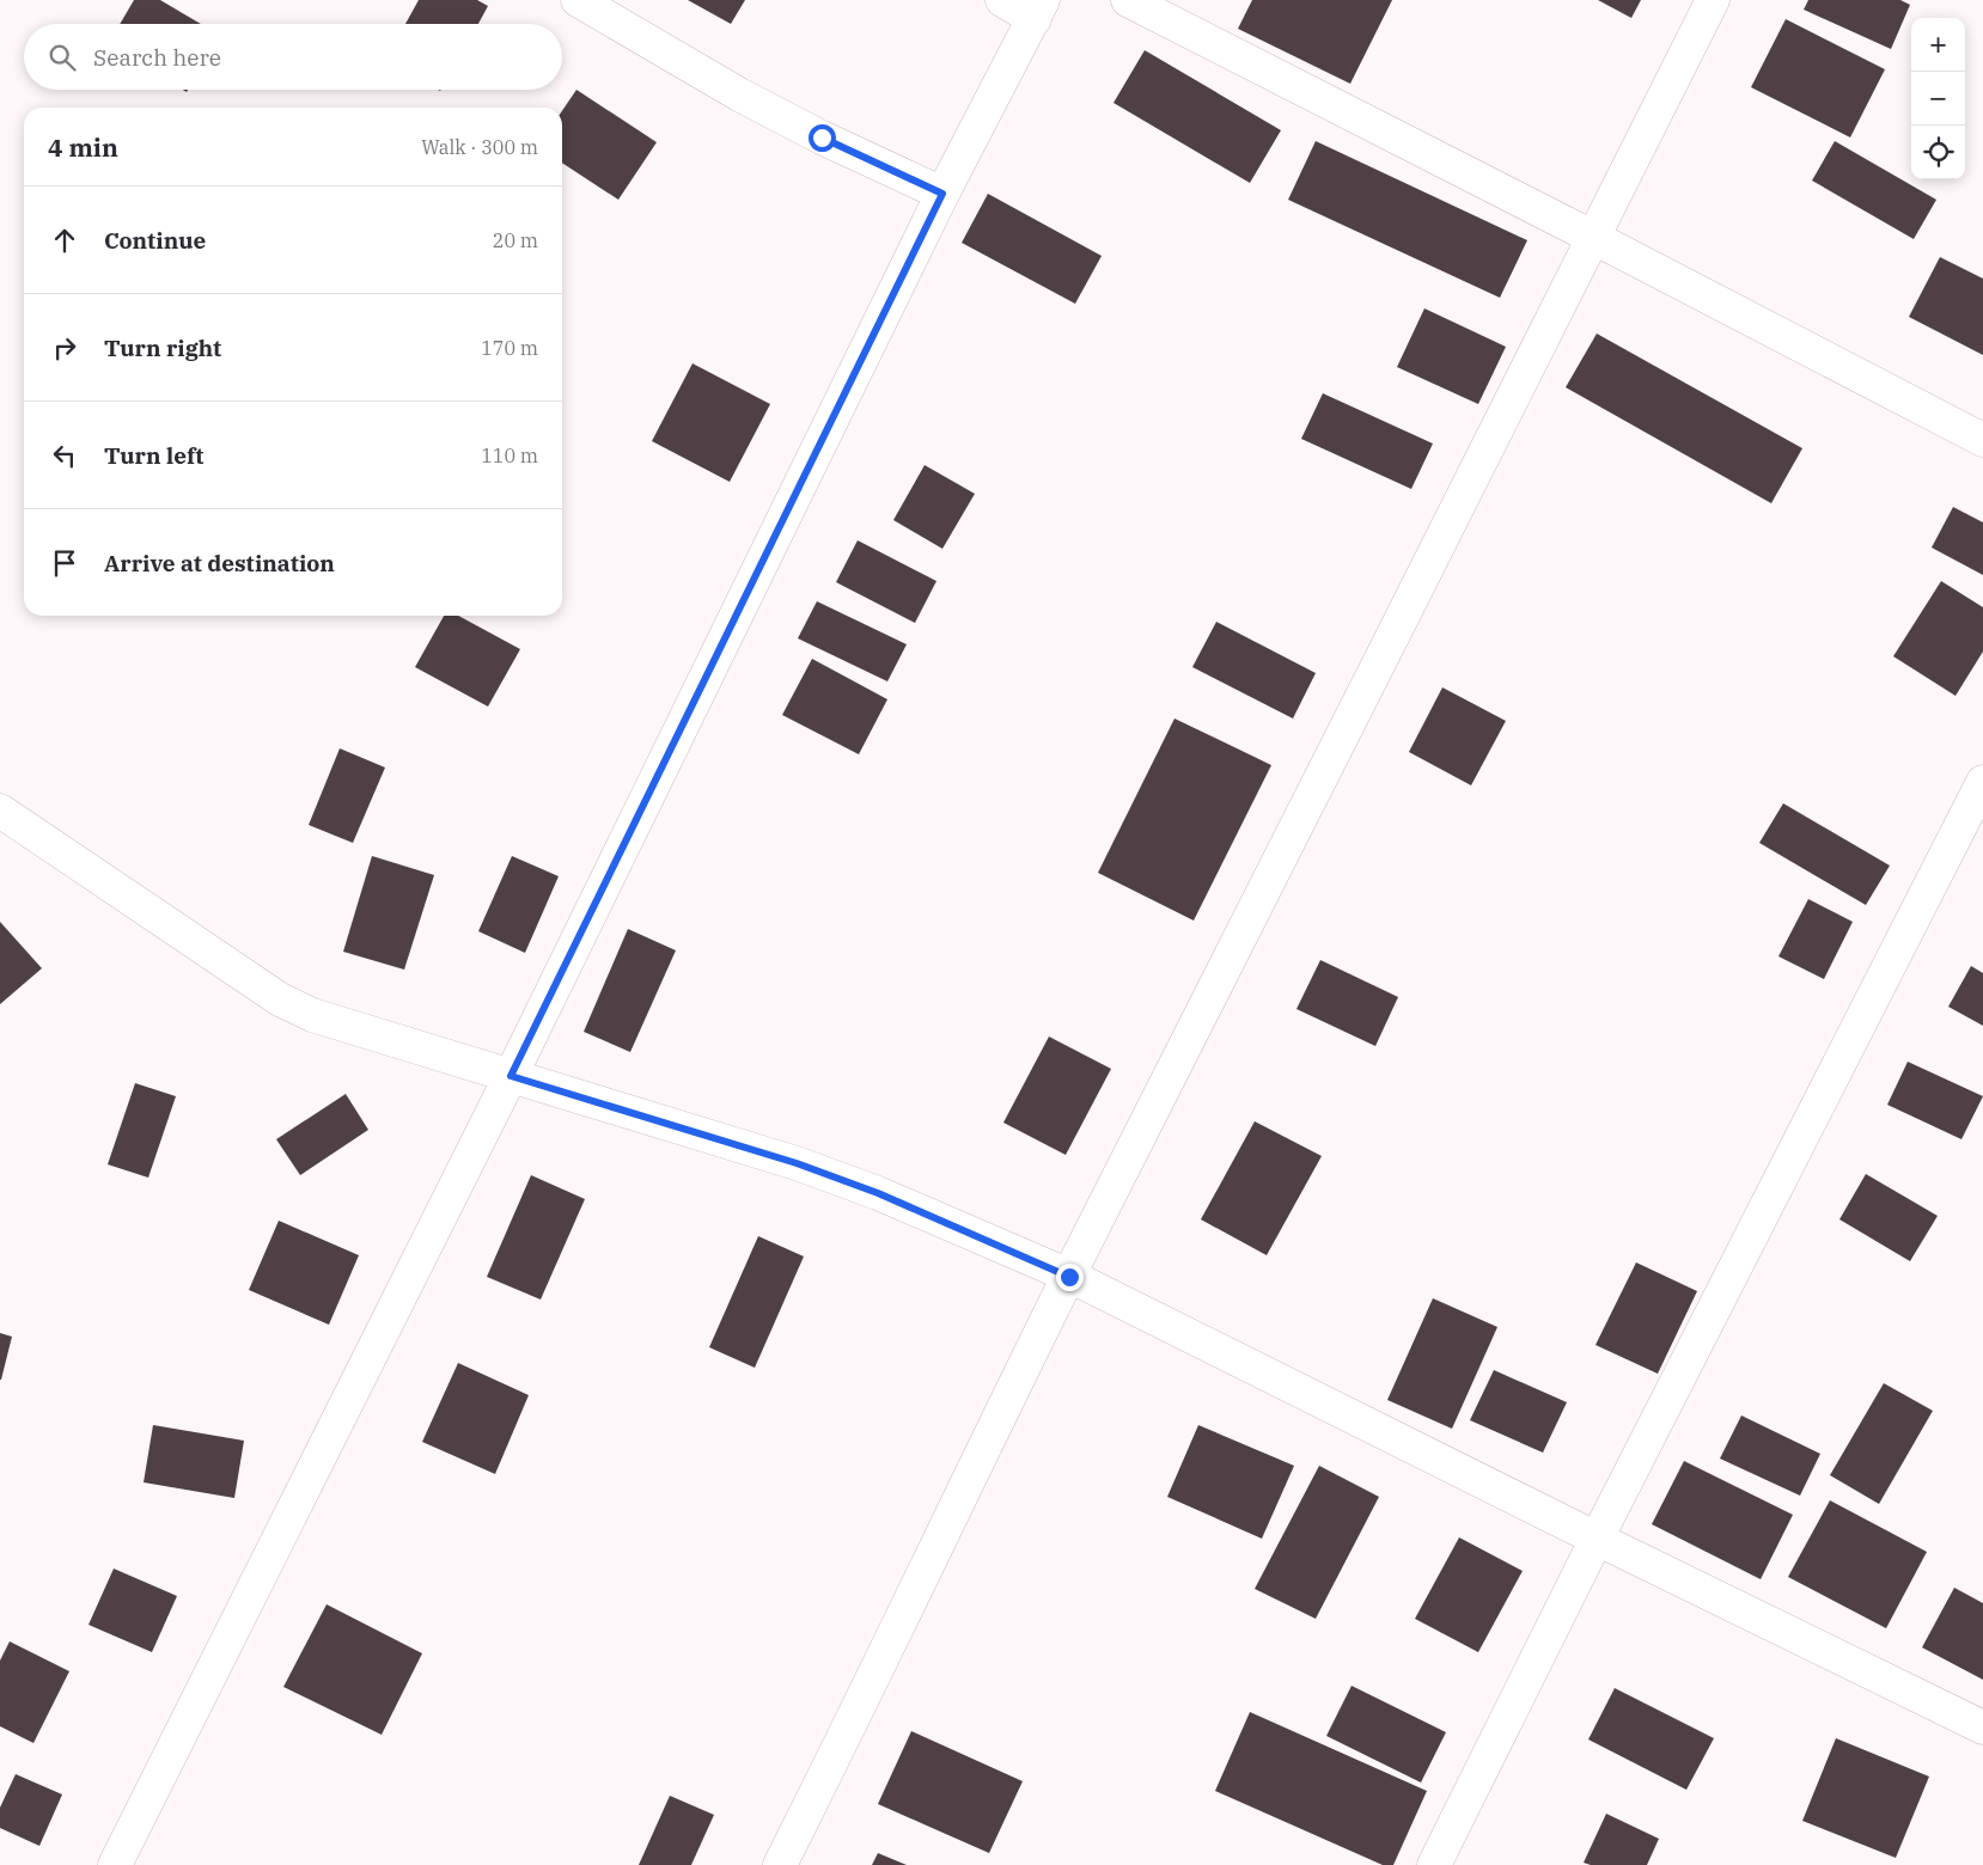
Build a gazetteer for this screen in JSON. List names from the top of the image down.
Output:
{
  "page": {
    "map_buttons": ["+", "−"],
    "search": "Search here",
    "heading": ["4 min", "Walk · 300 m"],
    "list": [
      ["Continue", "20 m"],
      ["Turn right", "170 m"],
      ["Turn left", "110 m"],
      "Arrive at destination"
    ]
  }
}
